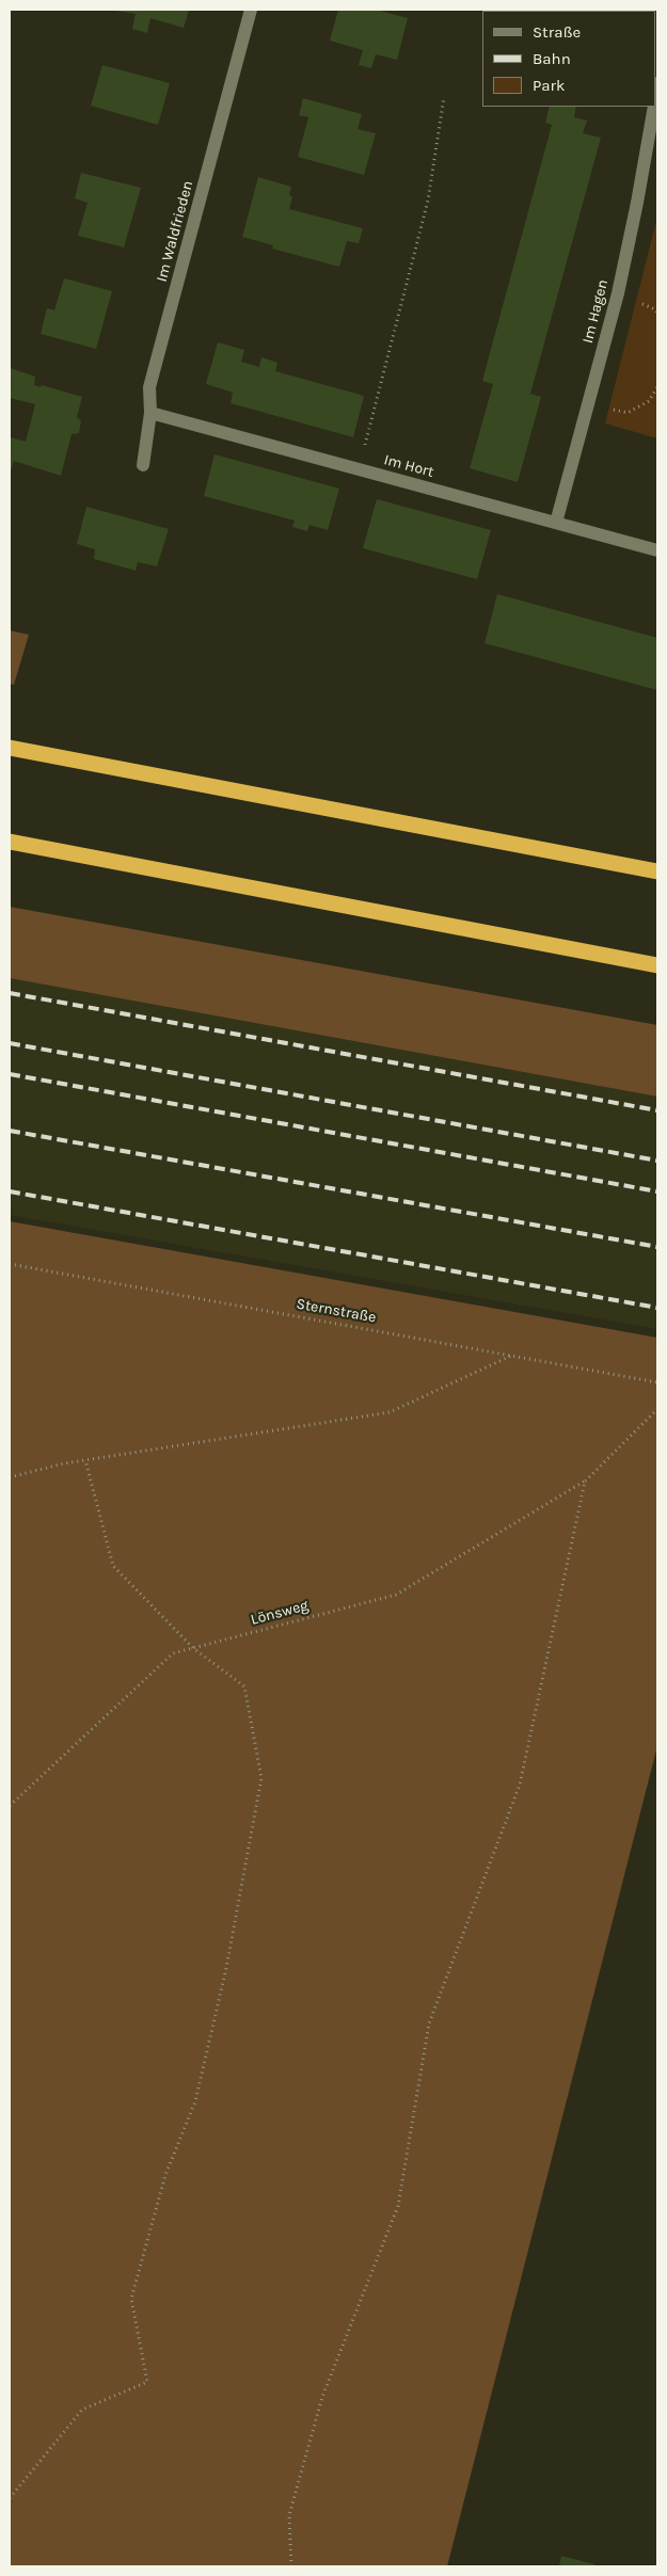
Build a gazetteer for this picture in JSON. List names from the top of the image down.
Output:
{
  "streets": {
    "street": ["Im Waldfrieden", "Im Hagen", "Im Hort"],
    "path": ["Sternstraße", "Lönsweg"]
  },
  "crossings": [
    ["Im Waldfrieden", "Im Hort"],
    ["Im Hagen", "Im Hort"]
  ],
  "legend": ["Straße", "Bahn", "Park"]
}
